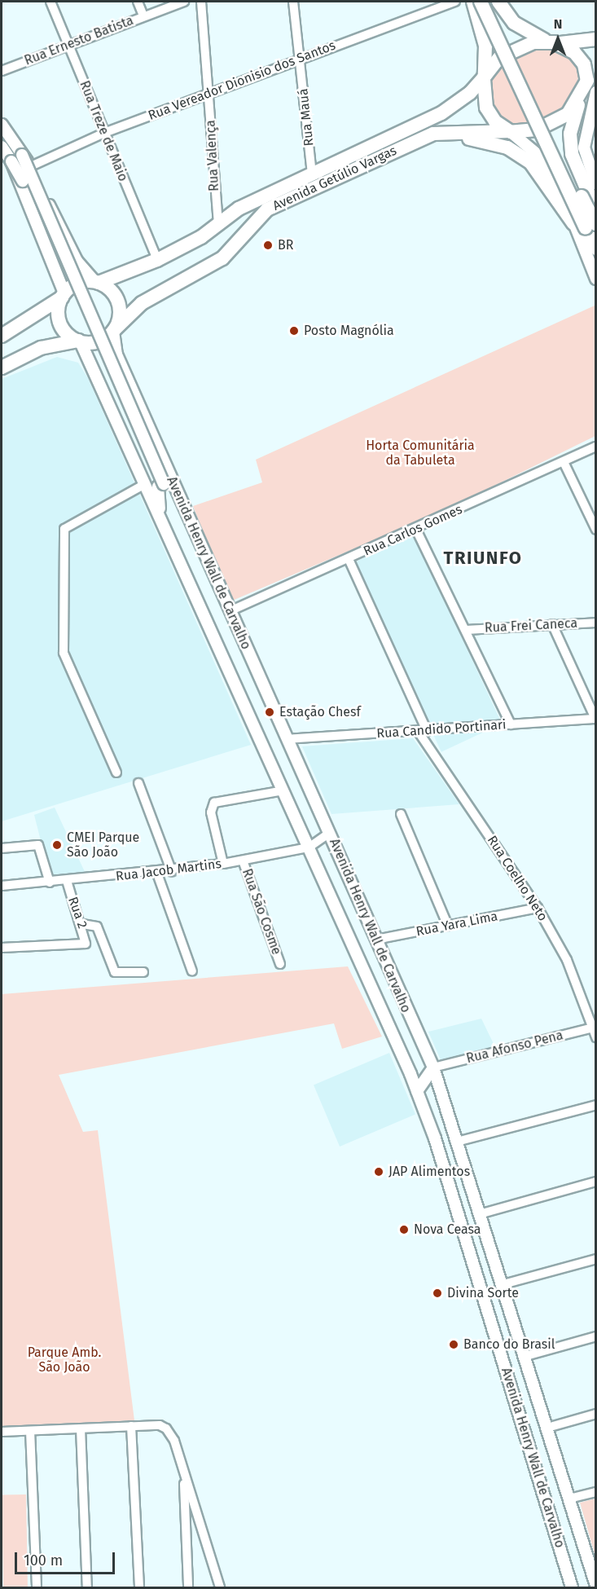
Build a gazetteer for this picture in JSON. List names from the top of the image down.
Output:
{
  "streets": {
    "highway": ["Avenida Getúlio Vargas", "Avenida Henry Wall de Carvalho"],
    "street": [
      "Rua Ernesto Batista",
      "Rua Vereador Dionisio dos Santos",
      "Rua Mauá",
      "Rua Treze de Maio",
      "Rua Valença",
      "Rua Carlos Gomes",
      "Rua Frei Caneca",
      "Rua Candido Portinari",
      "Rua Jacob Martins",
      "Rua Coelho Neto",
      "Rua São Cosme",
      "Rua 2",
      "Rua Yara Lima",
      "Rua Afonso Pena"
    ]
  },
  "crossings": [
    ["Rua Ernesto Batista", "Rua Treze de Maio"],
    ["Rua Vereador Dionisio dos Santos", "Rua Mauá"],
    ["Rua Vereador Dionisio dos Santos", "Rua Treze de Maio"],
    ["Rua Vereador Dionisio dos Santos", "Rua Valença"],
    ["Rua Mauá", "Avenida Getúlio Vargas"],
    ["Rua Treze de Maio", "Avenida Getúlio Vargas"],
    ["Rua Valença", "Avenida Getúlio Vargas"],
    ["Avenida Getúlio Vargas", "Avenida Henry Wall de Carvalho"],
    ["Rua Carlos Gomes", "Avenida Henry Wall de Carvalho"],
    ["Rua Carlos Gomes", "Rua Coelho Neto"],
    ["Avenida Henry Wall de Carvalho", "Rua Candido Portinari"],
    ["Avenida Henry Wall de Carvalho", "Rua Jacob Martins"],
    ["Avenida Henry Wall de Carvalho", "Rua Yara Lima"],
    ["Avenida Henry Wall de Carvalho", "Rua Afonso Pena"],
    ["Rua Candido Portinari", "Rua Coelho Neto"],
    ["Rua Jacob Martins", "Rua São Cosme"],
    ["Rua Jacob Martins", "Rua 2"],
    ["Rua Coelho Neto", "Rua Yara Lima"],
    ["Rua Coelho Neto", "Rua Afonso Pena"]
  ],
  "districts": ["TRIUNFO"],
  "parks": ["Horta Comunitária da Tabuleta", "Parque Amb. São João"],
  "places": [
    "BR",
    "Posto Magnólia",
    "Estação Chesf",
    "CMEI Parque São João",
    "JAP Alimentos",
    "Nova Ceasa",
    "Divina Sorte",
    "Banco do Brasil"
  ],
  "scale_bar": "100 m",
  "north": "top"
}
